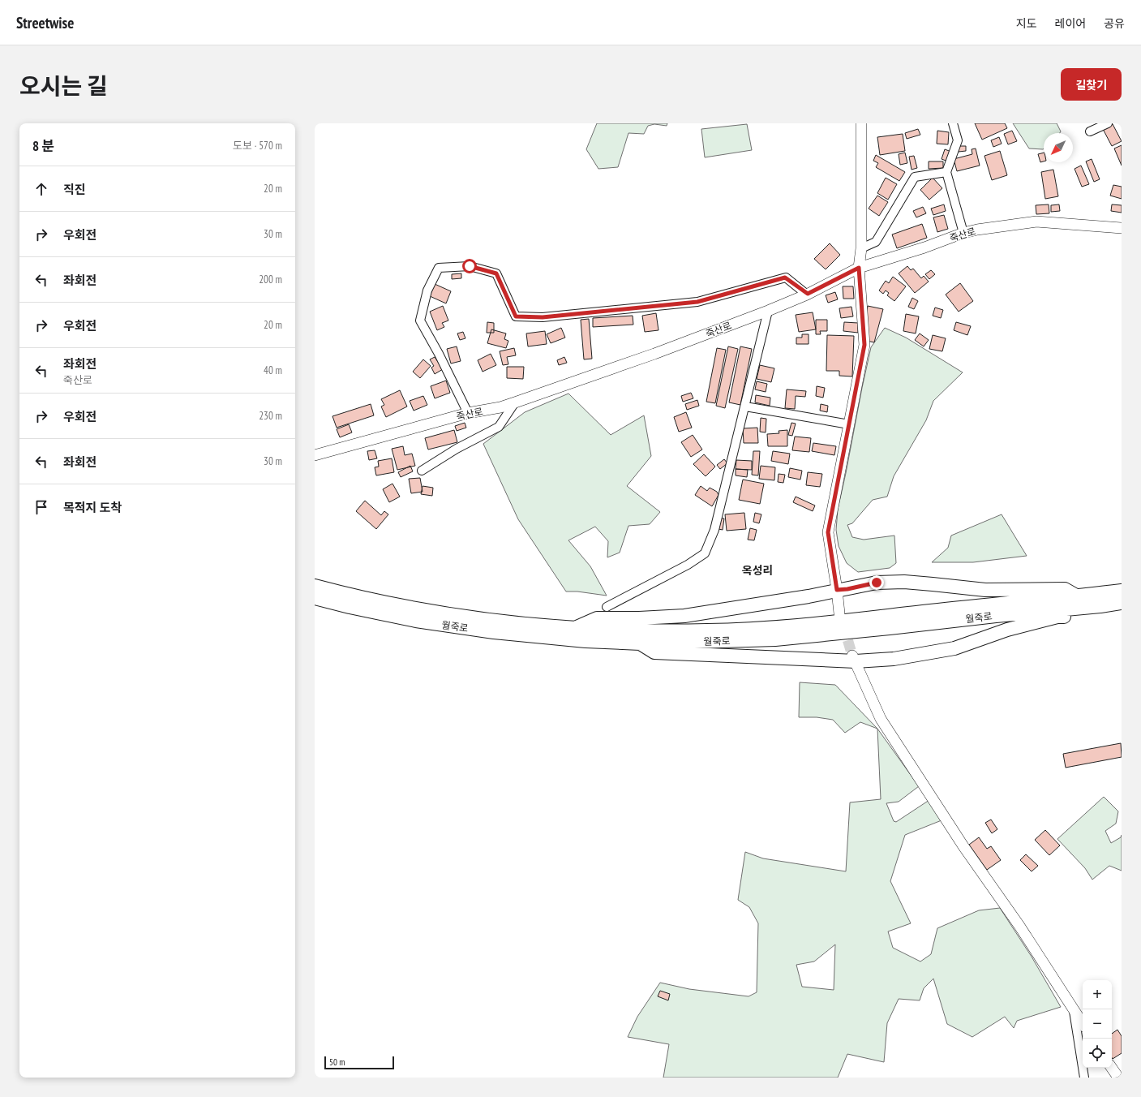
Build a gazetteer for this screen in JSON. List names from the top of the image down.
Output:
{
  "streets": {
    "main road": ["월죽로"],
    "street": ["죽산로"]
  },
  "districts": ["옥성리"],
  "scale_bar": "50 m",
  "north": "bottom left",
  "page": {
    "header": "Streetwise",
    "nav": ["지도", "레이어", "공유"],
    "title": "오시는 길",
    "buttons": "길찾기",
    "heading": ["8 분", "도보 · 570 m"],
    "list": [
      ["직진", "20 m"],
      ["우회전", "30 m"],
      ["좌회전", "200 m"],
      ["우회전", "20 m"],
      ["좌회전", "죽산로", "40 m"],
      ["우회전", "230 m"],
      ["좌회전", "30 m"],
      "목적지 도착"
    ],
    "map_buttons": ["+", "−"],
    "scale": "50 m"
  }
}
